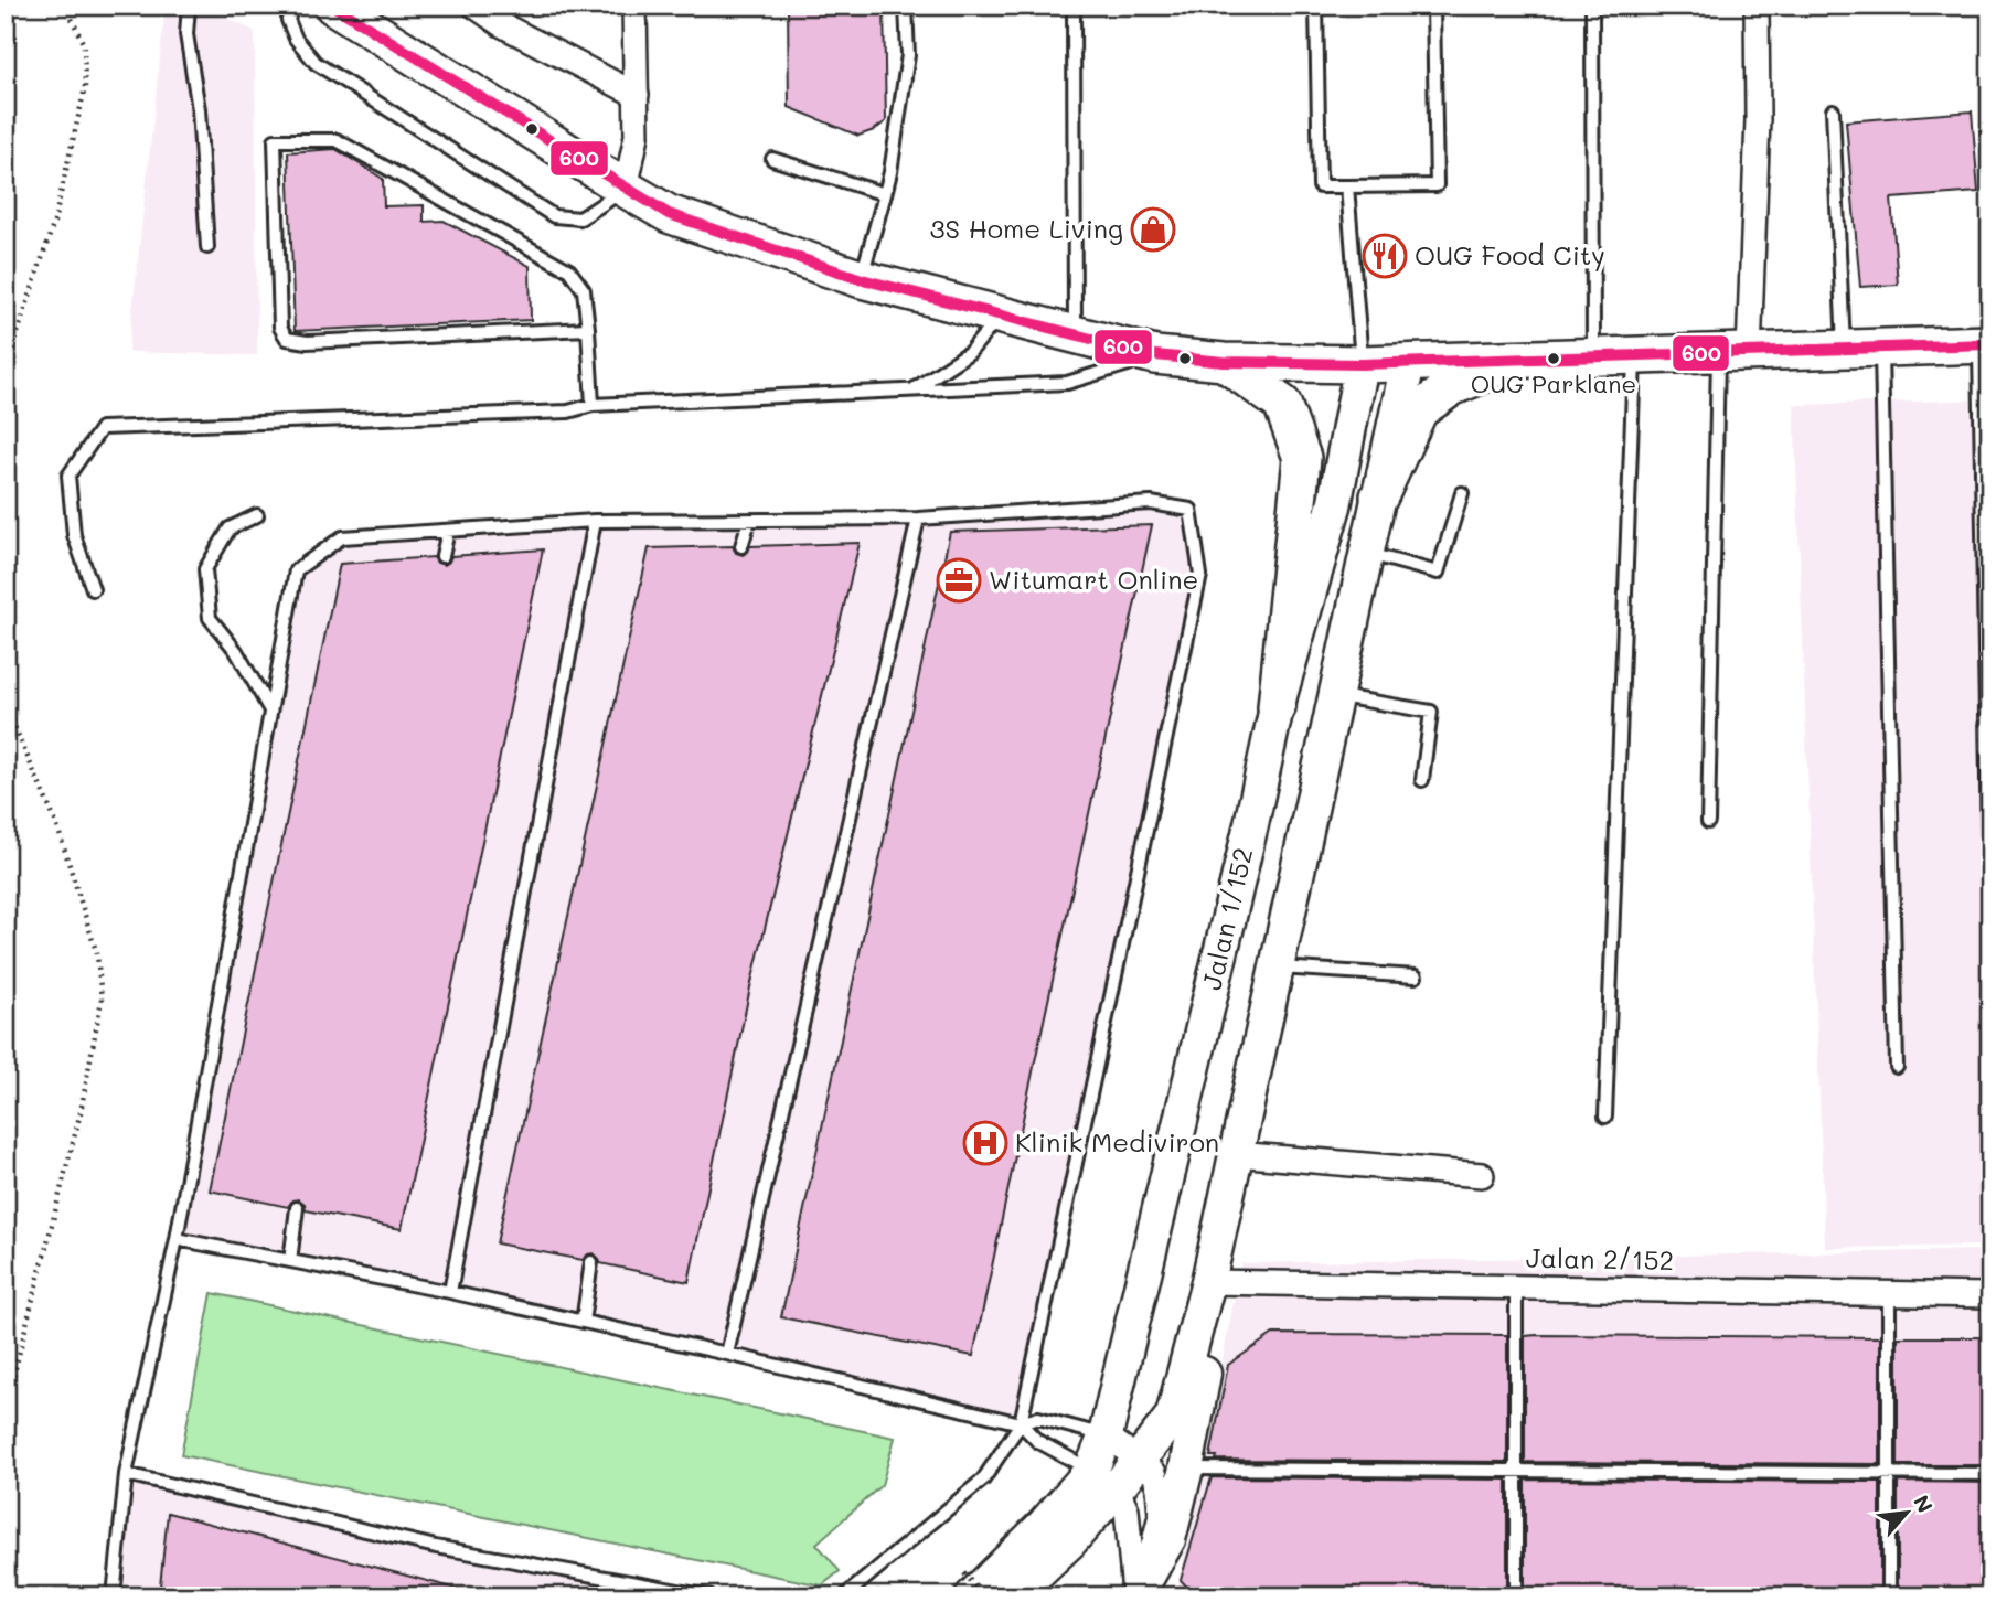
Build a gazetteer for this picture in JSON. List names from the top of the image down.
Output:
{
  "streets": {
    "street": ["Jalan 1/152", "Jalan 2/152"]
  },
  "places": {
    "shop": ["3S Home Living"],
    "restaurant": ["OUG Food City"],
    "other": ["OUG Parklane"],
    "office": ["Witumart Online"],
    "hospital": ["Klinik Mediviron"]
  },
  "lines": ["transit line 600"],
  "north": "top right"
}
